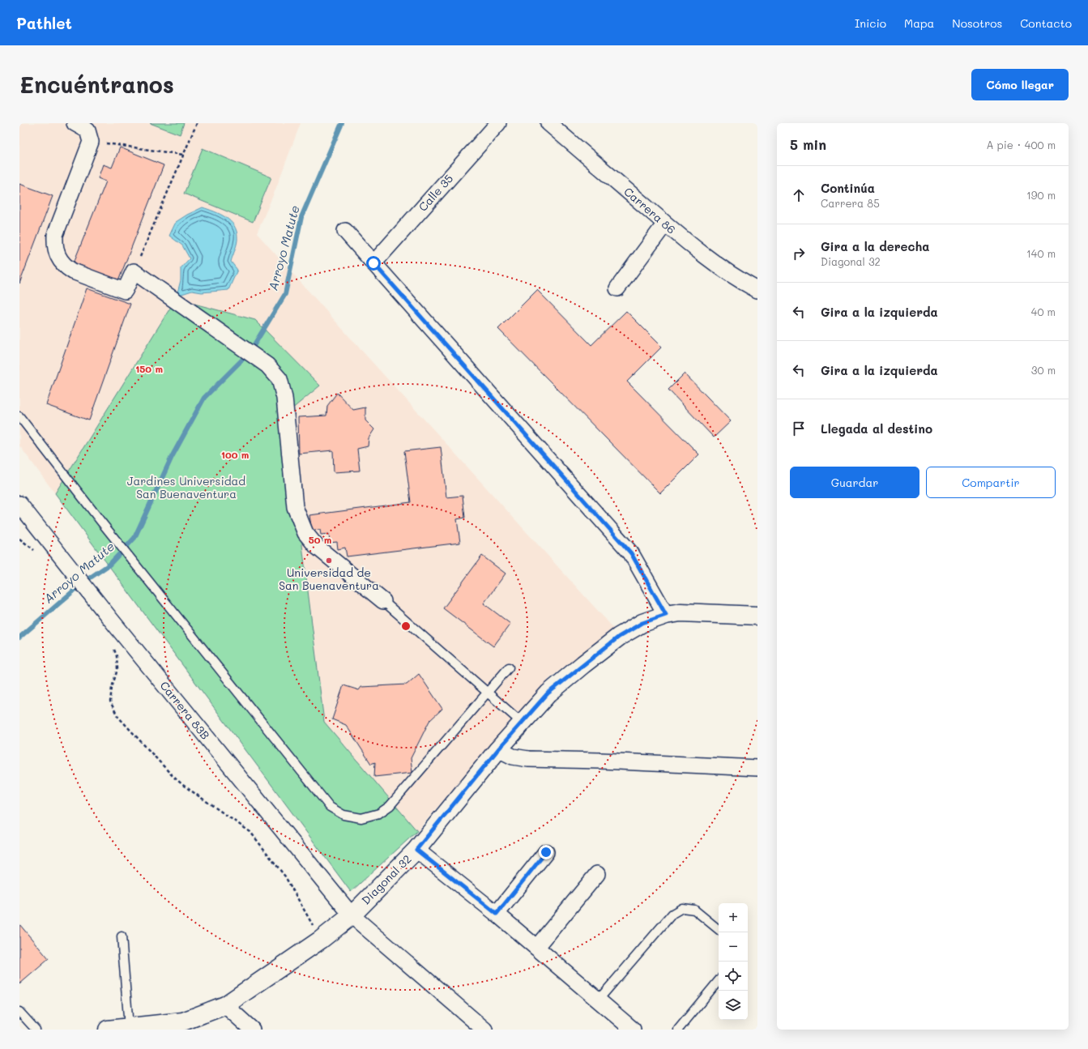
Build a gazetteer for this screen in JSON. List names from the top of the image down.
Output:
{
  "streets": {
    "street": [
      "Calle 35",
      "Carrera 86",
      "Carrera 83B",
      "Diagonal 32"
    ]
  },
  "crossings": [
    ["Carrera 83B", "Diagonal 32"]
  ],
  "water": ["Arroyo Matute"],
  "parks": ["Jardines Universidad San Buenaventura"],
  "places": ["Universidad de San Buenaventura"],
  "page": {
    "header": "Pathlet",
    "nav": [
      "Inicio",
      "Mapa",
      "Nosotros",
      "Contacto"
    ],
    "buttons": [
      "Cómo llegar",
      ["Guardar", "Compartir"]
    ],
    "title": "Encuéntranos",
    "heading": ["5 min", "A pie · 400 m"],
    "list": [
      ["Continúa", "Carrera 85", "190 m"],
      ["Gira a la derecha", "Diagonal 32", "140 m"],
      ["Gira a la izquierda", "40 m"],
      ["Gira a la izquierda", "30 m"],
      "Llegada al destino"
    ],
    "map_buttons": ["+", "−"]
  },
  "rings": ["150 m", "100 m", "50 m"]
}
